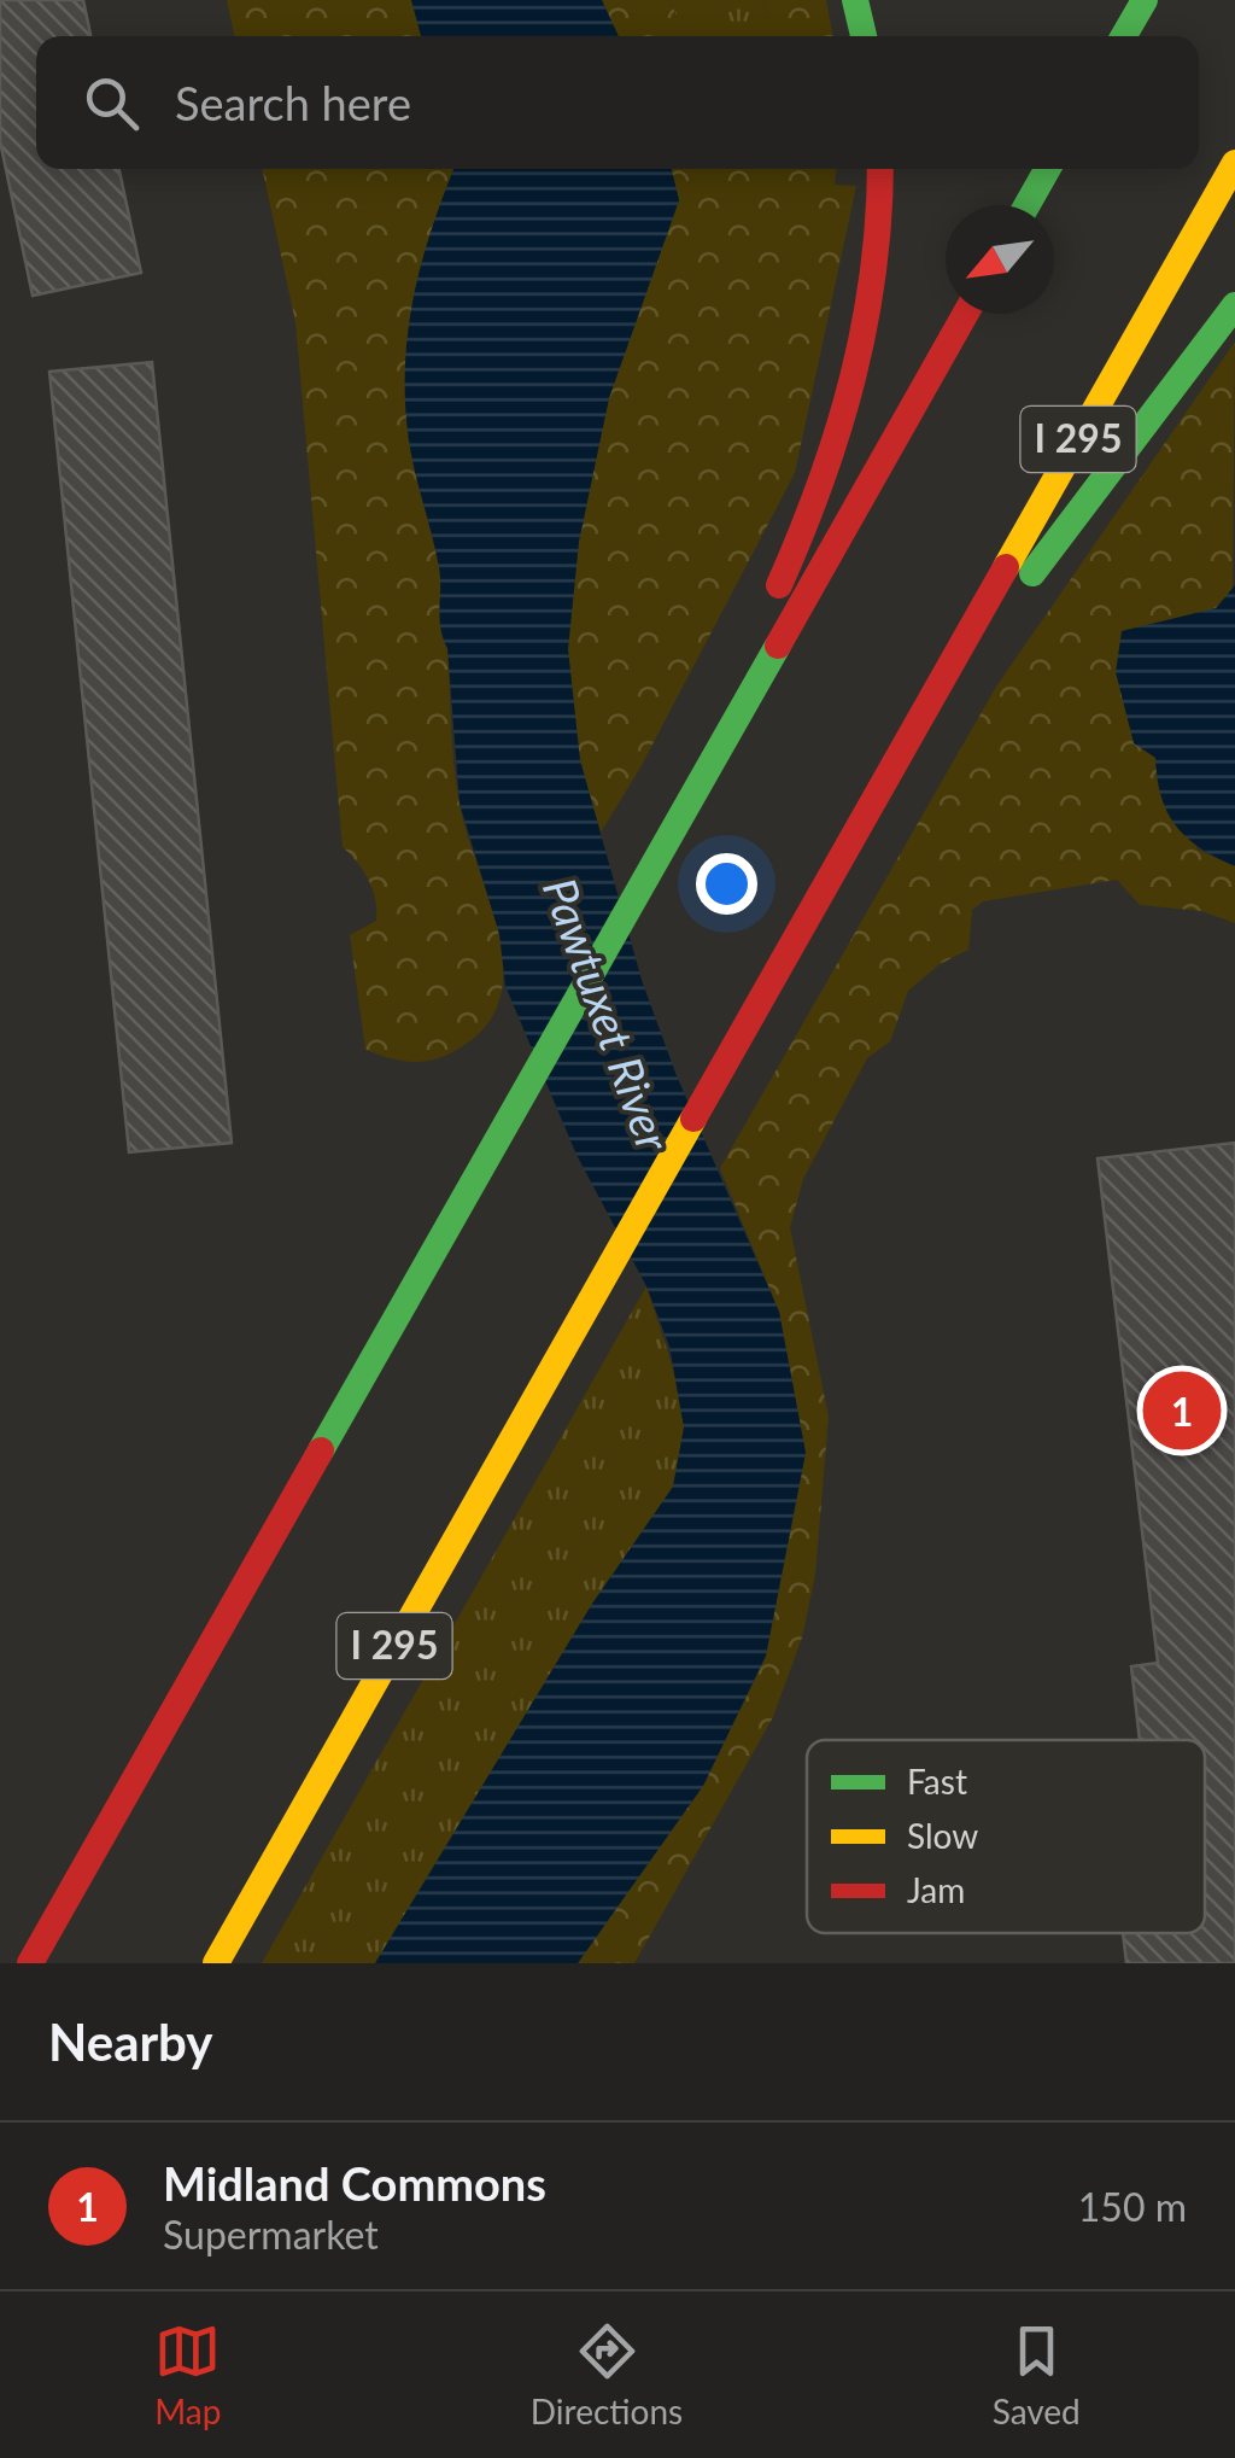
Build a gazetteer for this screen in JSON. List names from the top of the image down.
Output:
{
  "streets": {
    "highway": ["I 295"]
  },
  "water": ["Pawtuxet River"],
  "legend": ["Fast", "Slow", "Jam"],
  "north": "bottom left",
  "page": {
    "search": "Search here",
    "pins": "1",
    "heading": "Nearby",
    "list": [
      {
        "mark": "1",
        "name": "Midland Commons",
        "note": "Supermarket",
        "value": "150 m"
      }
    ],
    "nav": ["Map", "Directions", "Saved"]
  }
}
